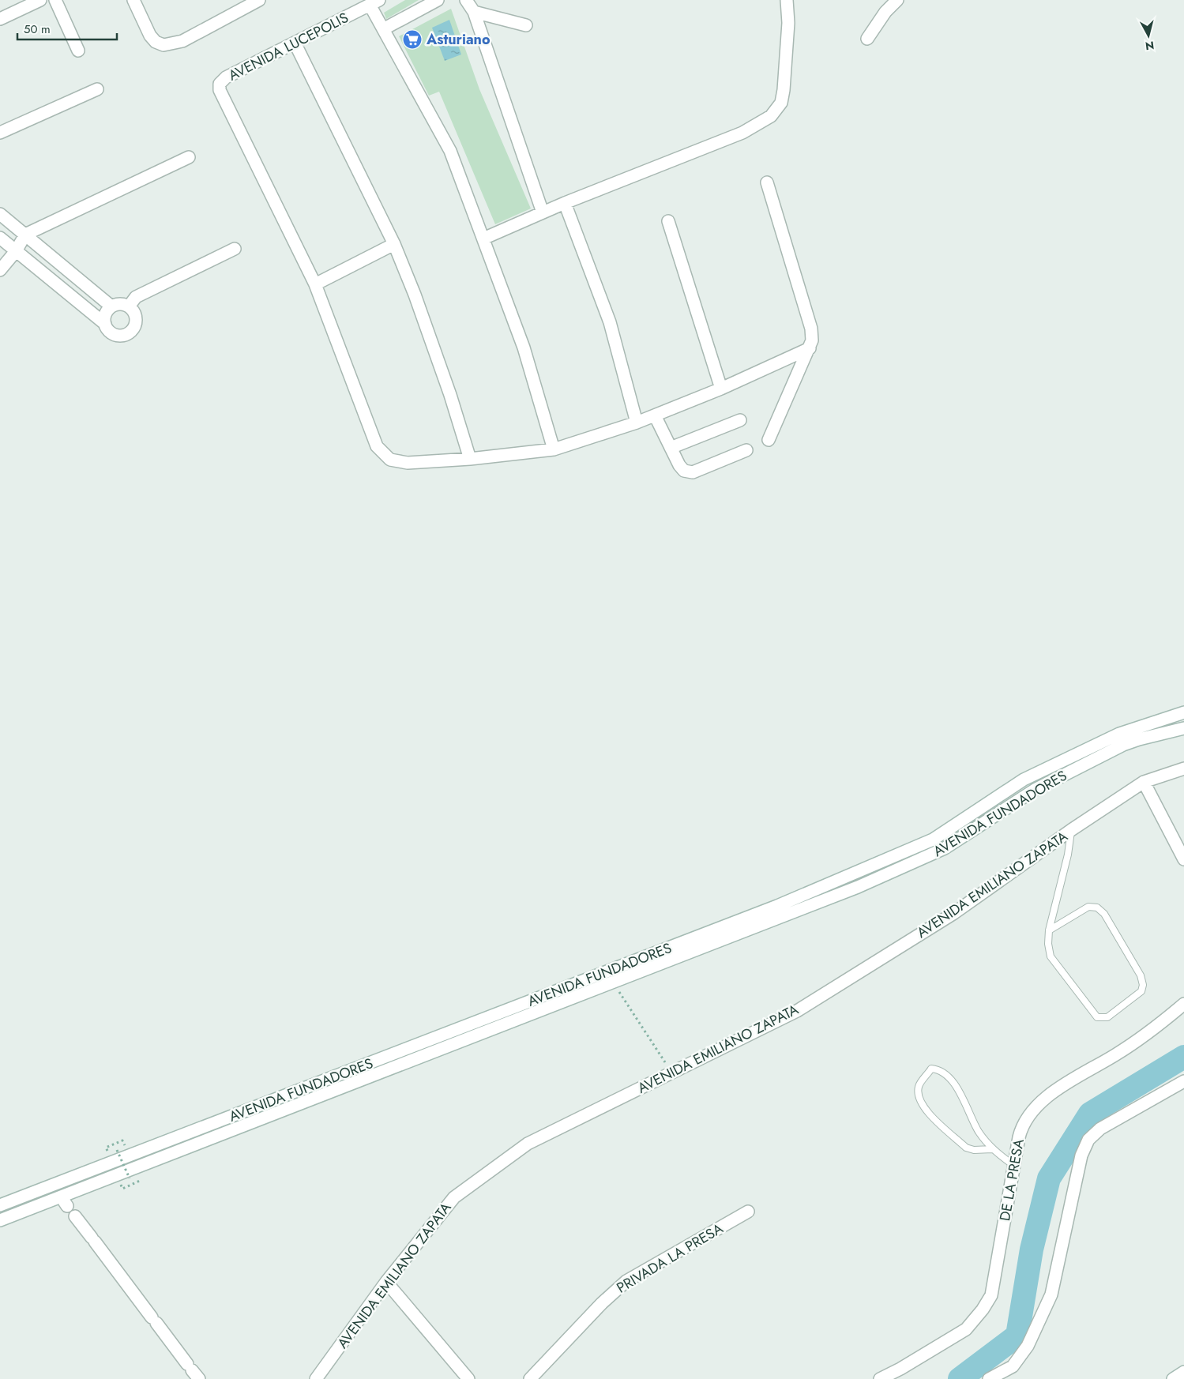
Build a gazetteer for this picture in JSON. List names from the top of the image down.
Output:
{
  "streets": {
    "street": [
      "AVENIDA LUCEPOLIS",
      "AVENIDA FUNDADORES",
      "AVENIDA EMILIANO ZAPATA",
      "DE LA PRESA",
      "PRIVADA LA PRESA"
    ]
  },
  "places": {
    "supermarket": ["Asturiano"]
  },
  "scale_bar": "50 m",
  "north": "bottom"
}
